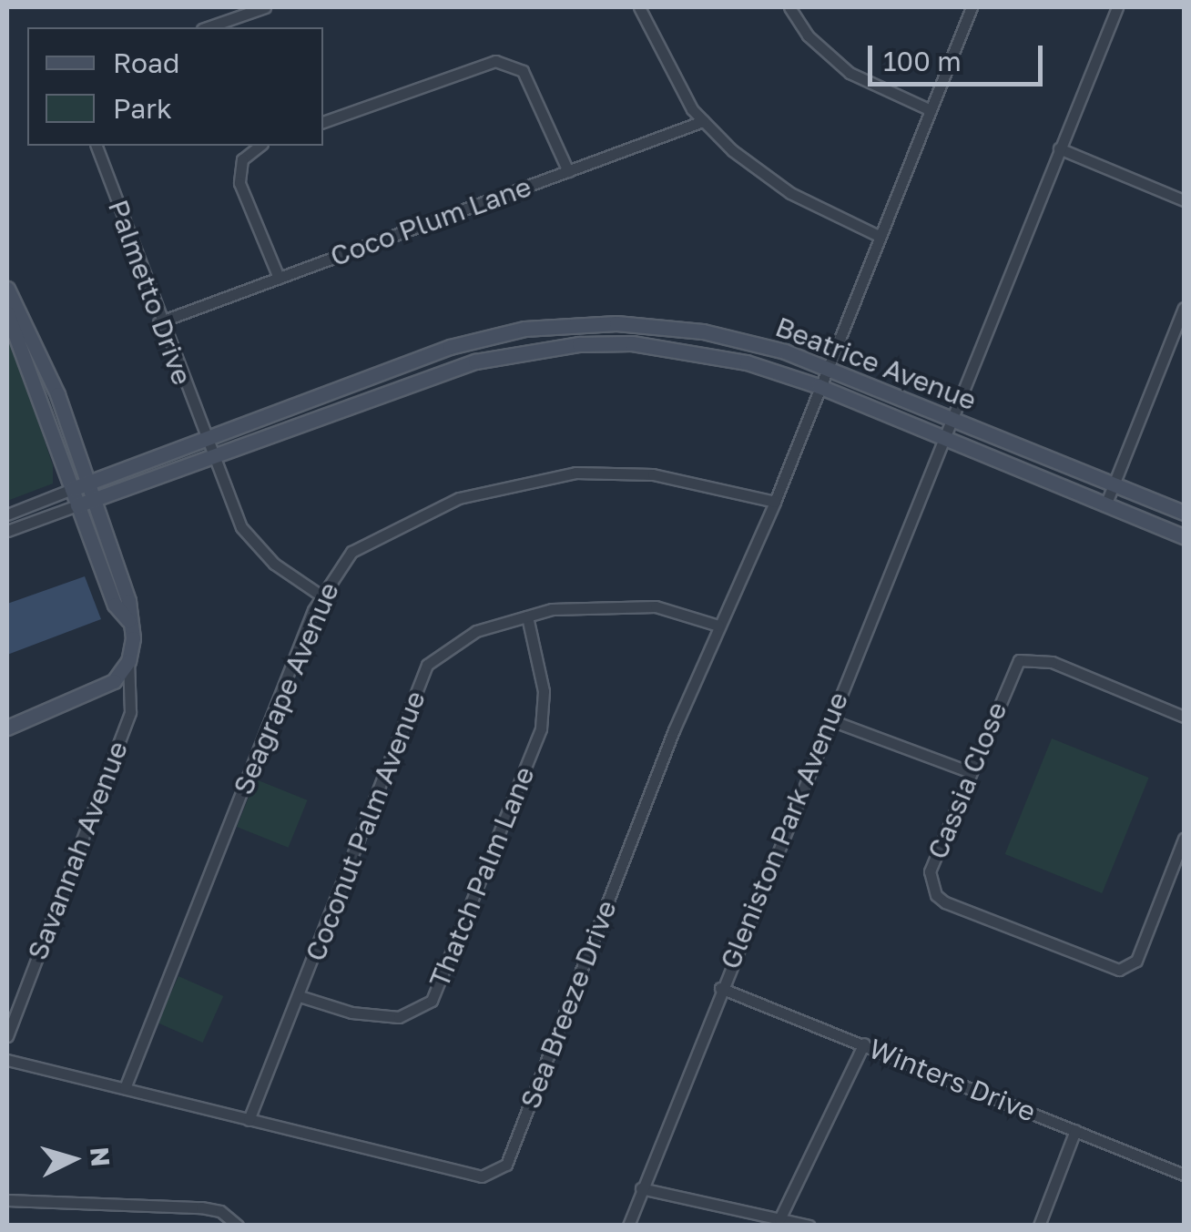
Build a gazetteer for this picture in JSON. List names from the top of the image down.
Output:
{
  "streets": {
    "main road": ["Beatrice Avenue"],
    "street": [
      "Coco Plum Lane",
      "Palmetto Drive",
      "Seagrape Avenue",
      "Cassia Close",
      "Coconut Palm Avenue",
      "Gleniston Park Avenue",
      "Savannah Avenue",
      "Thatch Palm Lane",
      "Sea Breeze Drive",
      "Winters Drive"
    ]
  },
  "crossings": [
    ["Coco Plum Lane", "Palmetto Drive"],
    ["Palmetto Drive", "Beatrice Avenue"],
    ["Palmetto Drive", "Seagrape Avenue"],
    ["Beatrice Avenue", "Gleniston Park Avenue"],
    ["Beatrice Avenue", "Sea Breeze Drive"],
    ["Seagrape Avenue", "Sea Breeze Drive"],
    ["Coconut Palm Avenue", "Thatch Palm Lane"],
    ["Coconut Palm Avenue", "Sea Breeze Drive"],
    ["Gleniston Park Avenue", "Winters Drive"]
  ],
  "legend": ["Road", "Park"],
  "scale_bar": "100 m",
  "north": "right"
}
